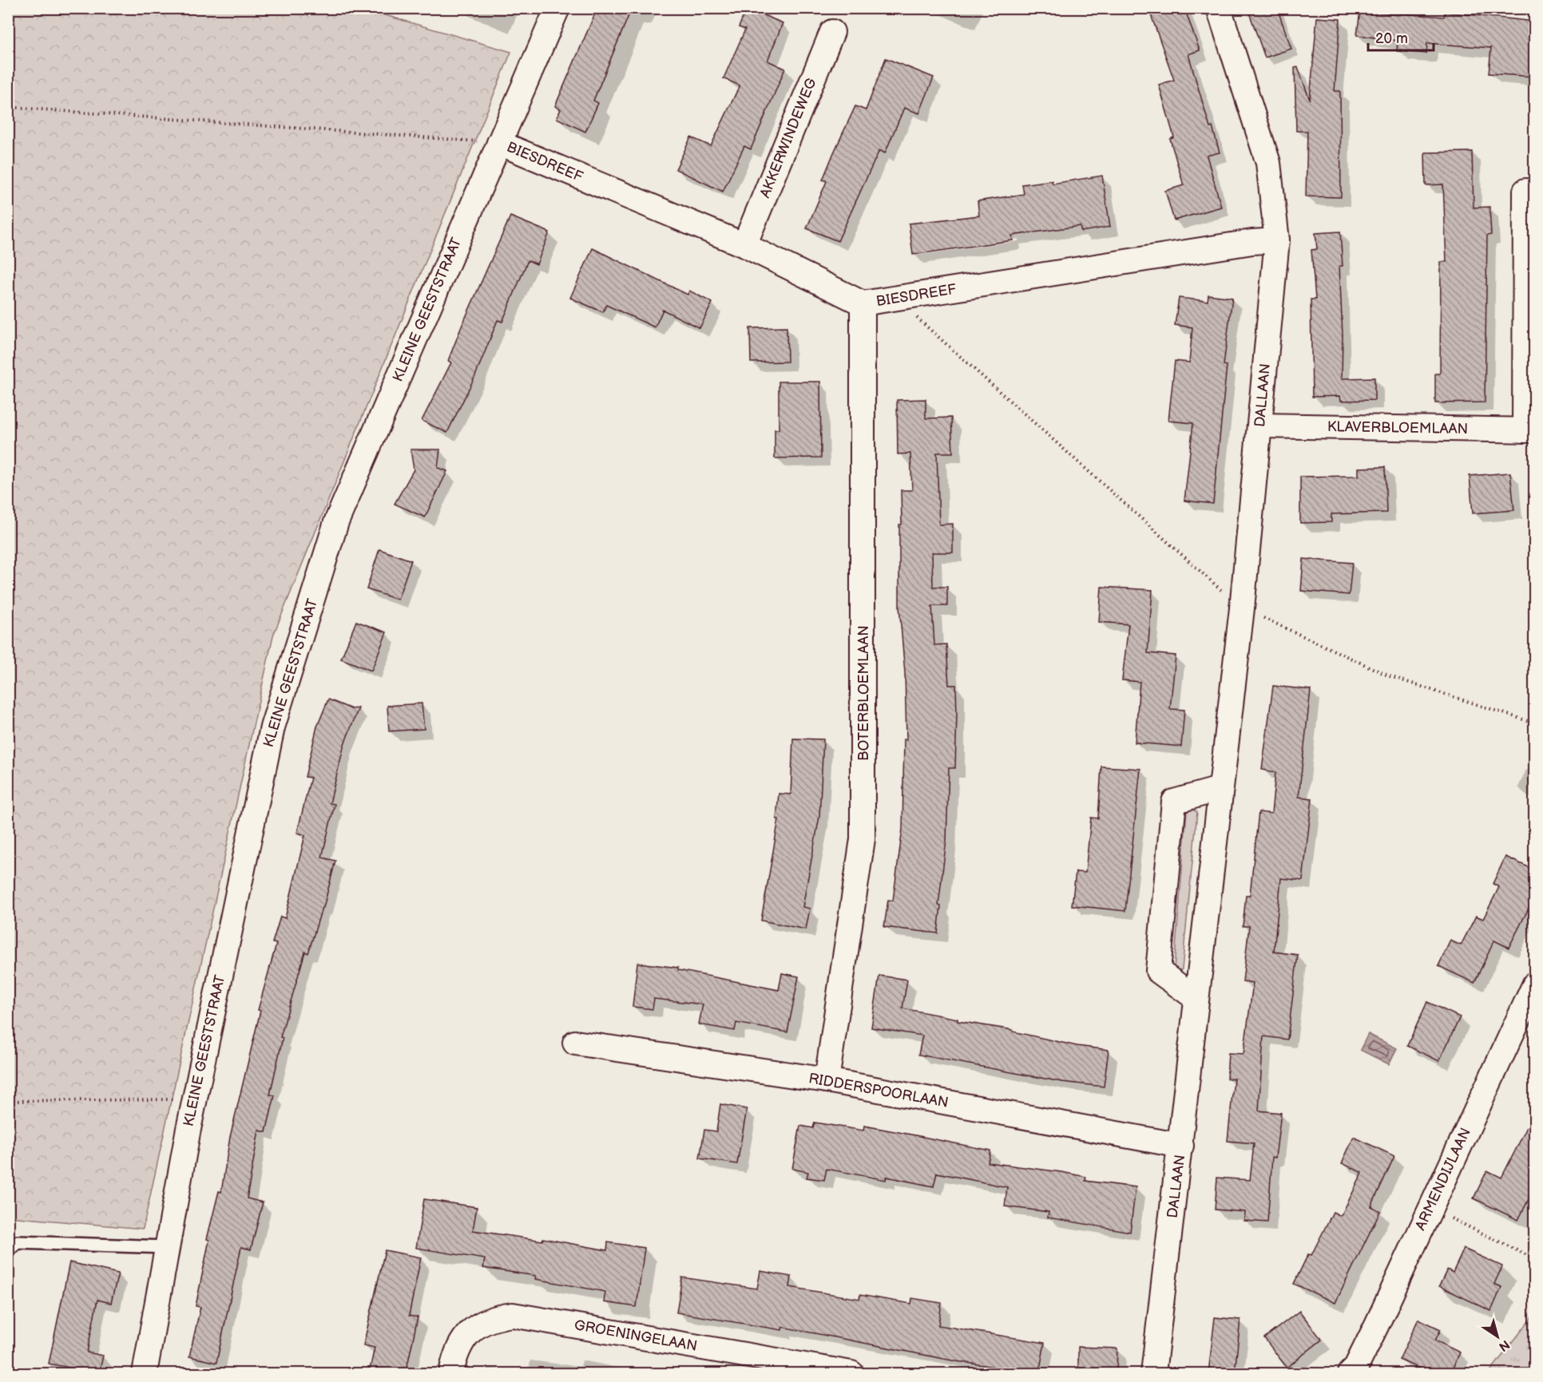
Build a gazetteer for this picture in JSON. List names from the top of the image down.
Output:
{
  "streets": {
    "street": [
      "AKKERWINDEWEG",
      "BIESDREEF",
      "KLEINE GEESTSTRAAT",
      "DALLAAN",
      "KLAVERBLOEMLAAN",
      "BOTERBLOEMLAAN",
      "RIDDERSPOORLAAN",
      "ARMENDIJLAAN",
      "GROENINGELAAN"
    ]
  },
  "crossings": [
    ["AKKERWINDEWEG", "BIESDREEF"],
    ["BIESDREEF", "KLEINE GEESTSTRAAT"],
    ["BIESDREEF", "DALLAAN"],
    ["BIESDREEF", "BOTERBLOEMLAAN"],
    ["DALLAAN", "KLAVERBLOEMLAAN"],
    ["DALLAAN", "RIDDERSPOORLAAN"],
    ["BOTERBLOEMLAAN", "RIDDERSPOORLAAN"]
  ],
  "scale_bar": "20 m",
  "north": "bottom right"
}
